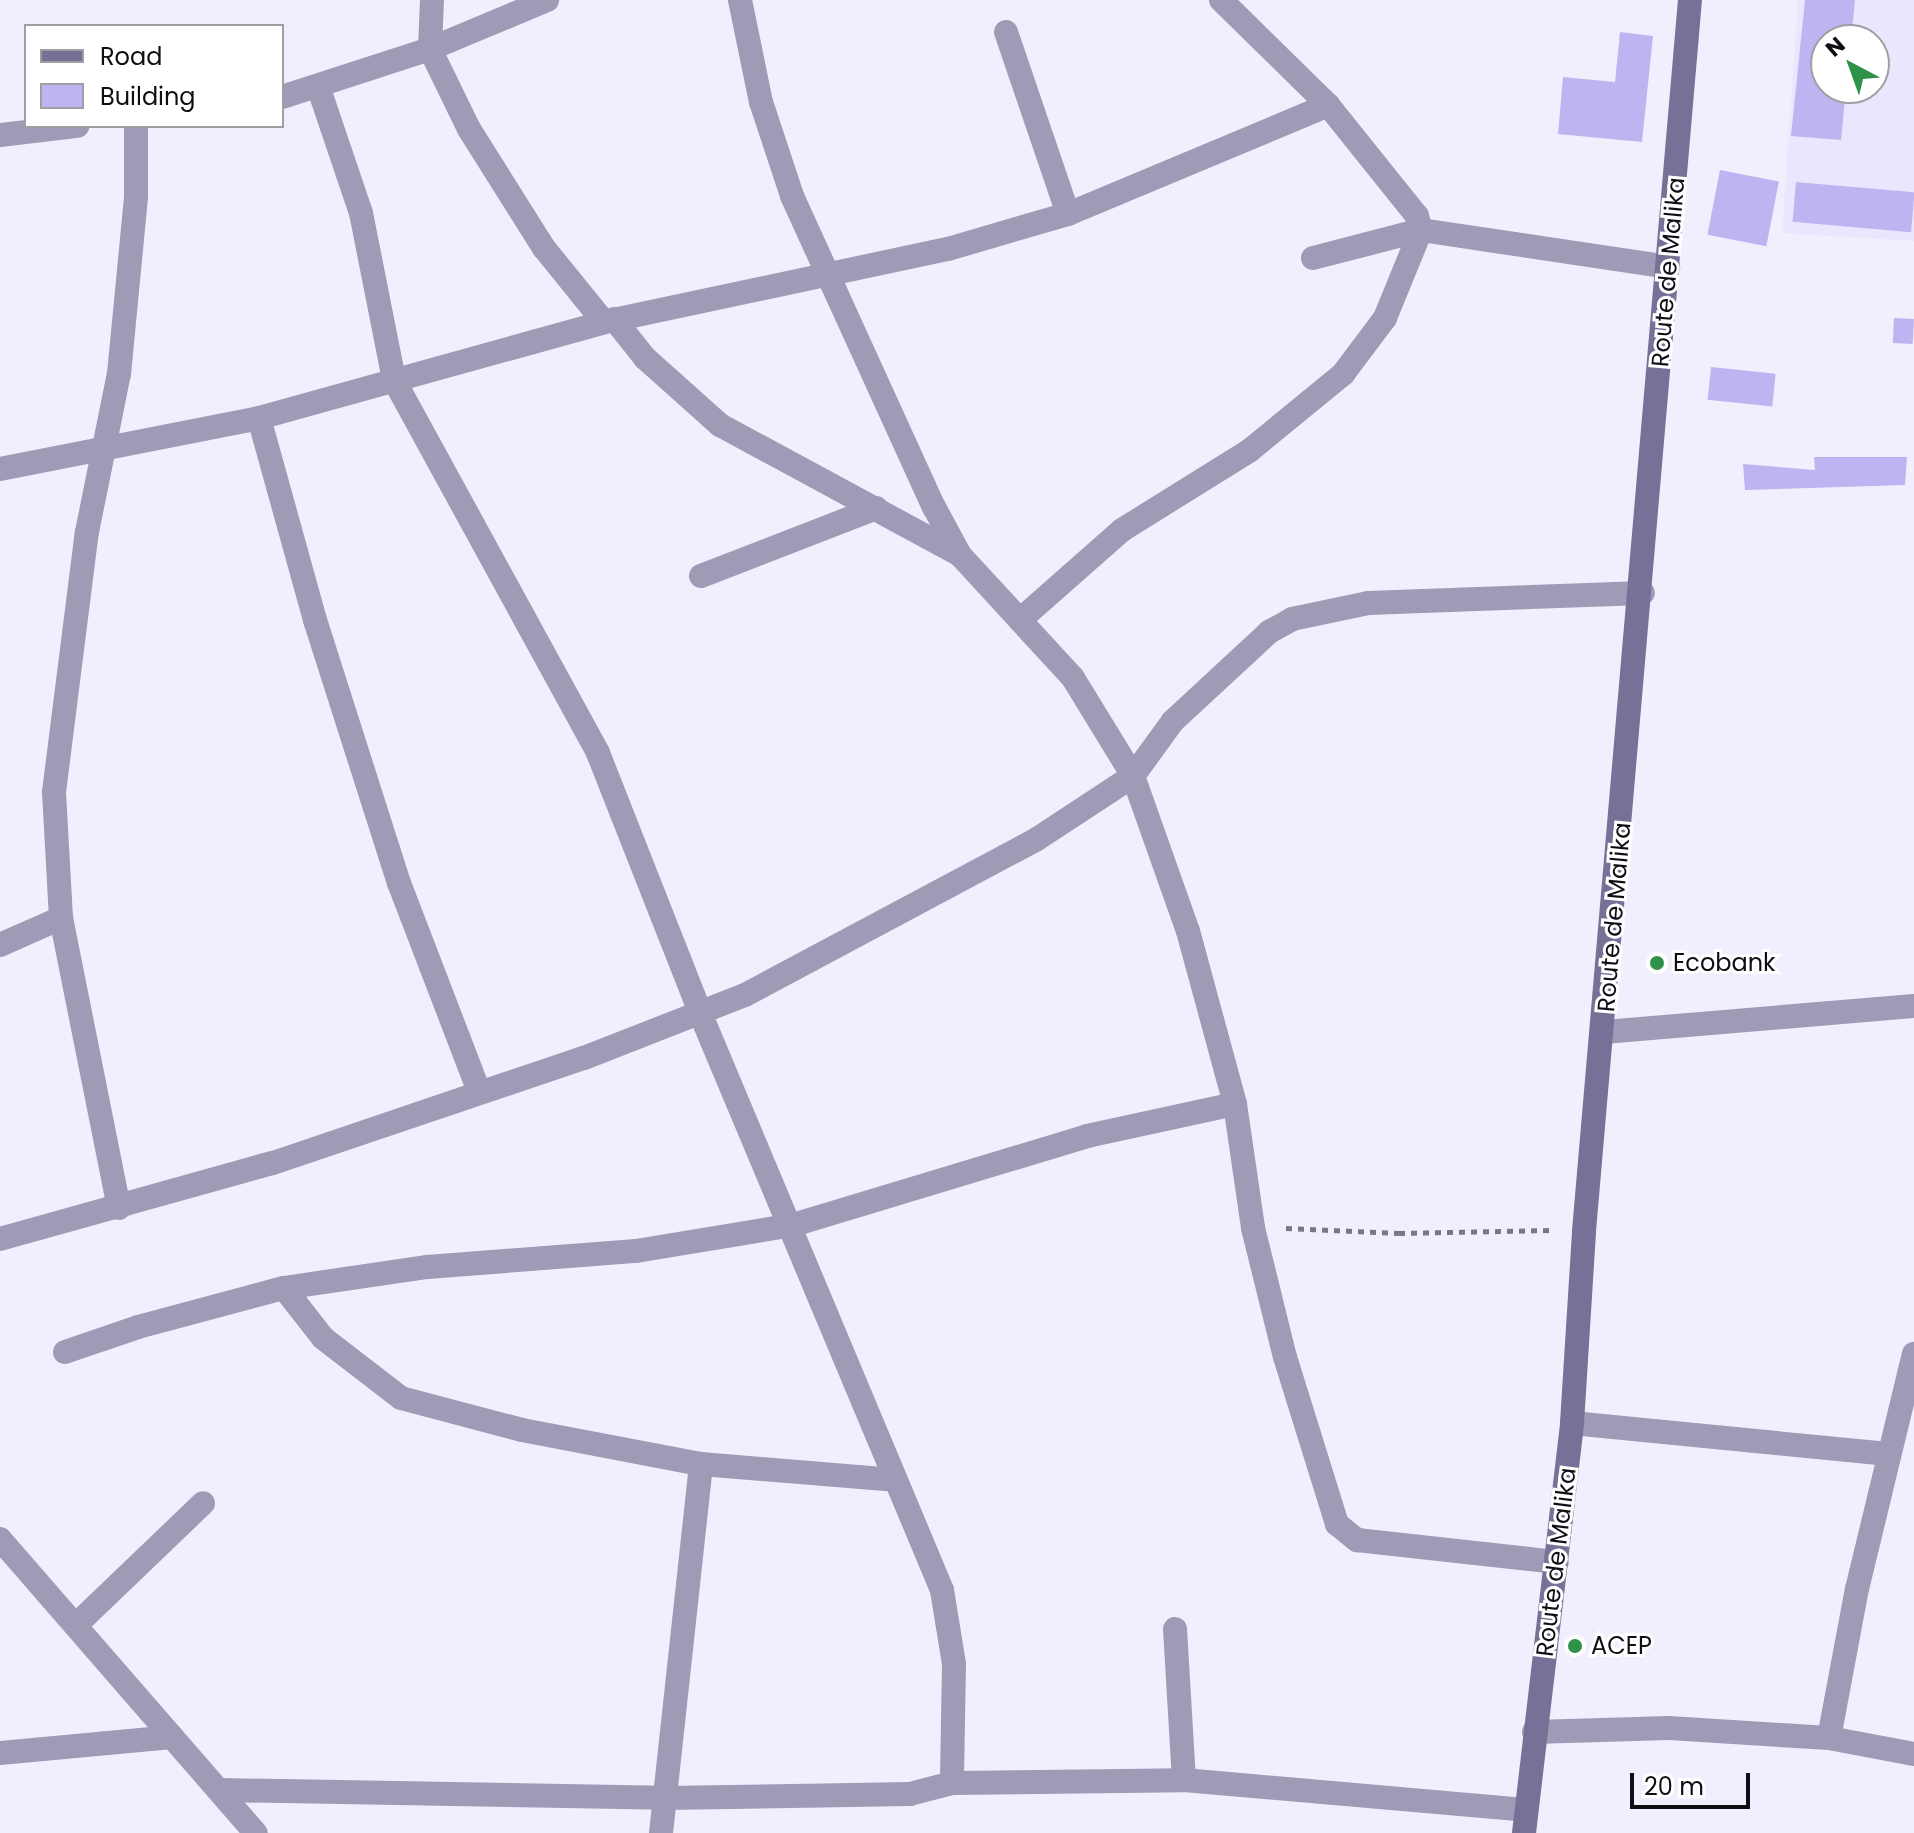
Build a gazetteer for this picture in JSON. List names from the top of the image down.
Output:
{
  "streets": {
    "main road": ["Route de Malika"]
  },
  "places": ["Ecobank", "ACEP"],
  "legend": ["Road", "Building"],
  "scale_bar": "20 m",
  "north": "top left"
}
